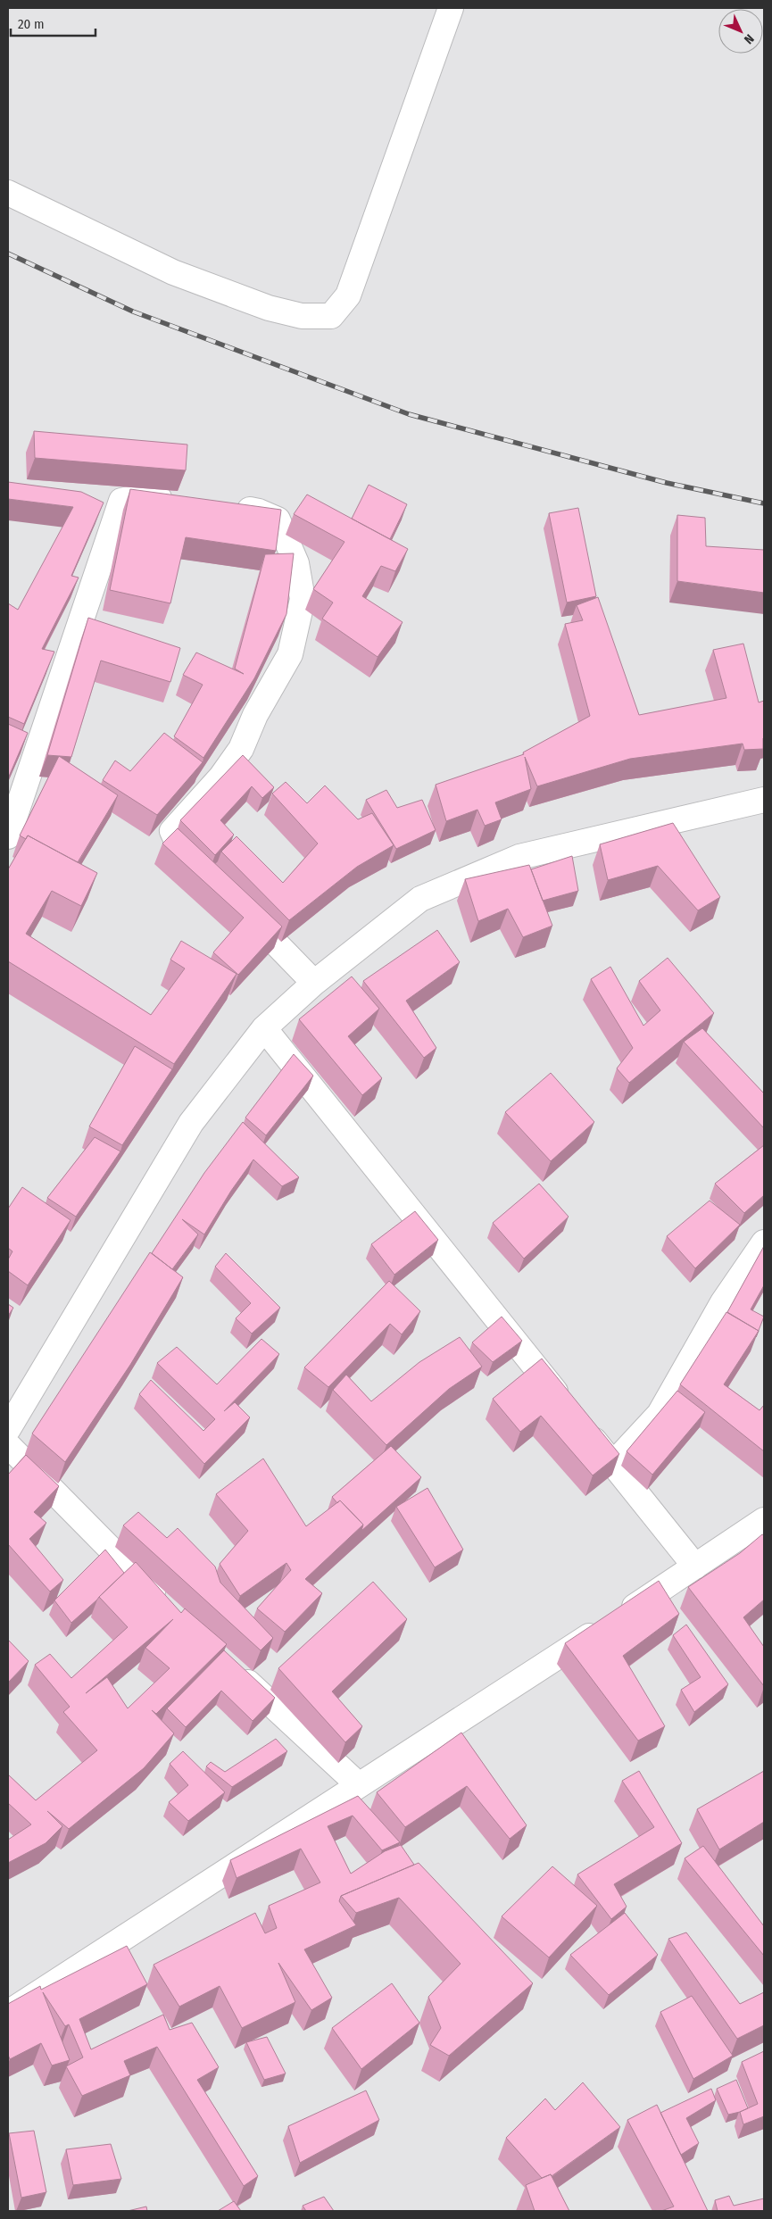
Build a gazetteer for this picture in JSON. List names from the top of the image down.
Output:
{
  "scale_bar": "20 m",
  "north": "bottom right"
}
